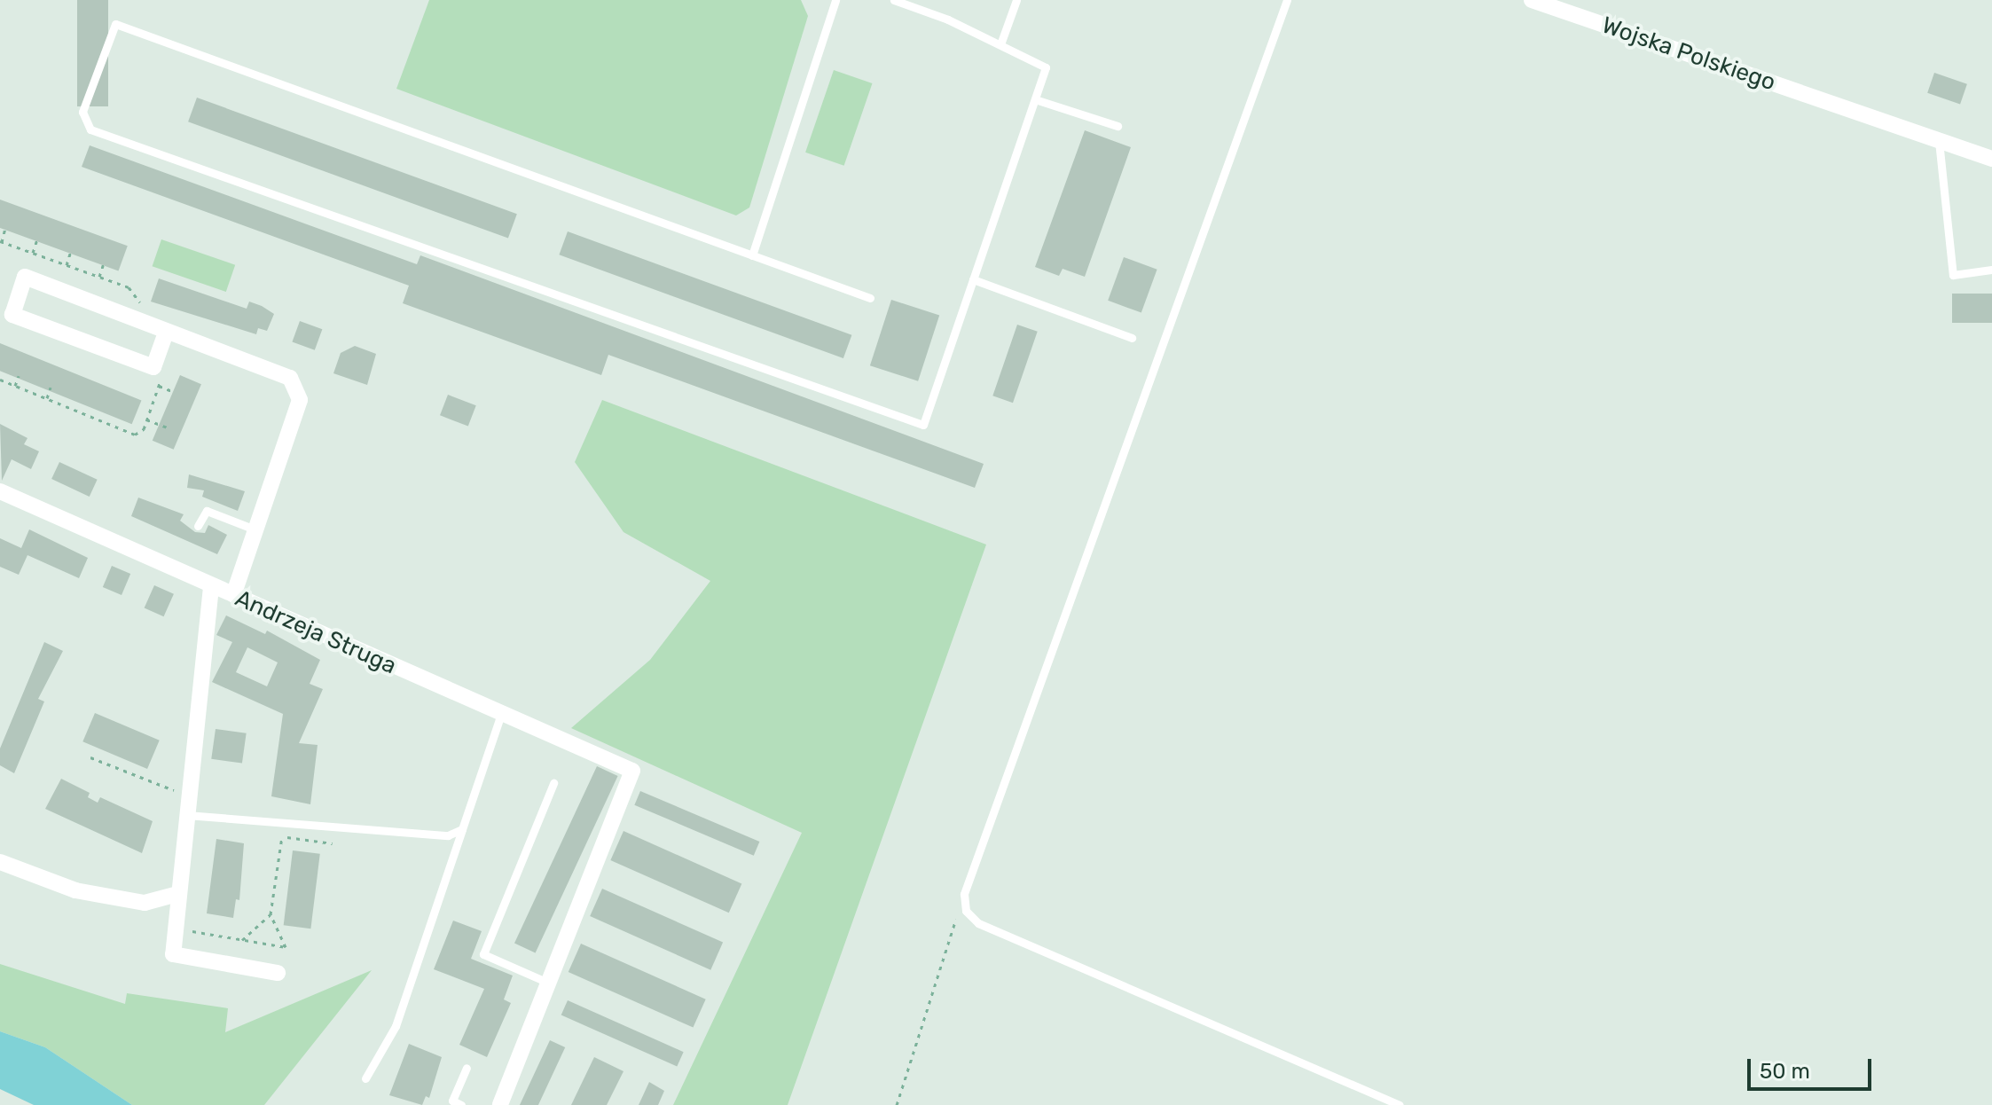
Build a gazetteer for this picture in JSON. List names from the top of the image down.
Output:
{
  "streets": {
    "street": ["Wojska Polskiego", "Andrzeja Struga"]
  },
  "scale_bar": "50 m"
}
